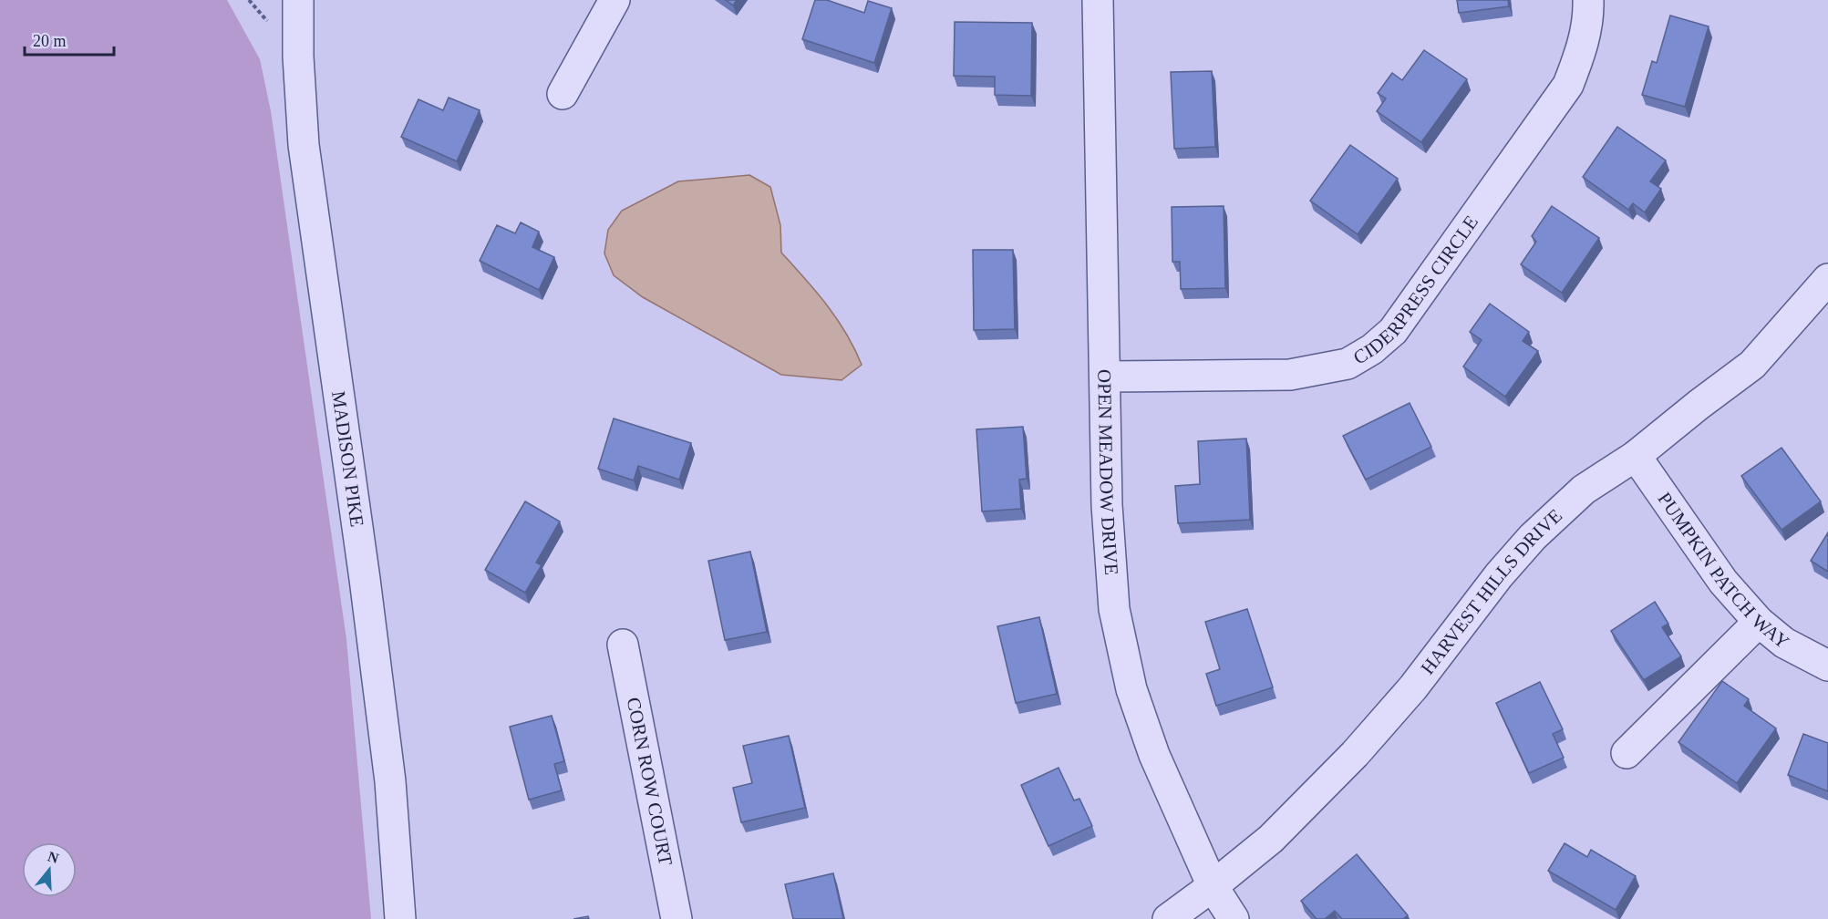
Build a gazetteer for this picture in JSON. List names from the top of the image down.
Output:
{
  "streets": {
    "street": [
      "CIDERPRESS CIRCLE",
      "MADISON PIKE",
      "OPEN MEADOW DRIVE",
      "PUMPKIN PATCH WAY",
      "HARVEST HILLS DRIVE",
      "CORN ROW COURT"
    ]
  },
  "crossings": [
    ["CIDERPRESS CIRCLE", "OPEN MEADOW DRIVE"],
    ["OPEN MEADOW DRIVE", "HARVEST HILLS DRIVE"],
    ["PUMPKIN PATCH WAY", "HARVEST HILLS DRIVE"]
  ],
  "scale_bar": "20 m",
  "north": "top"
}
